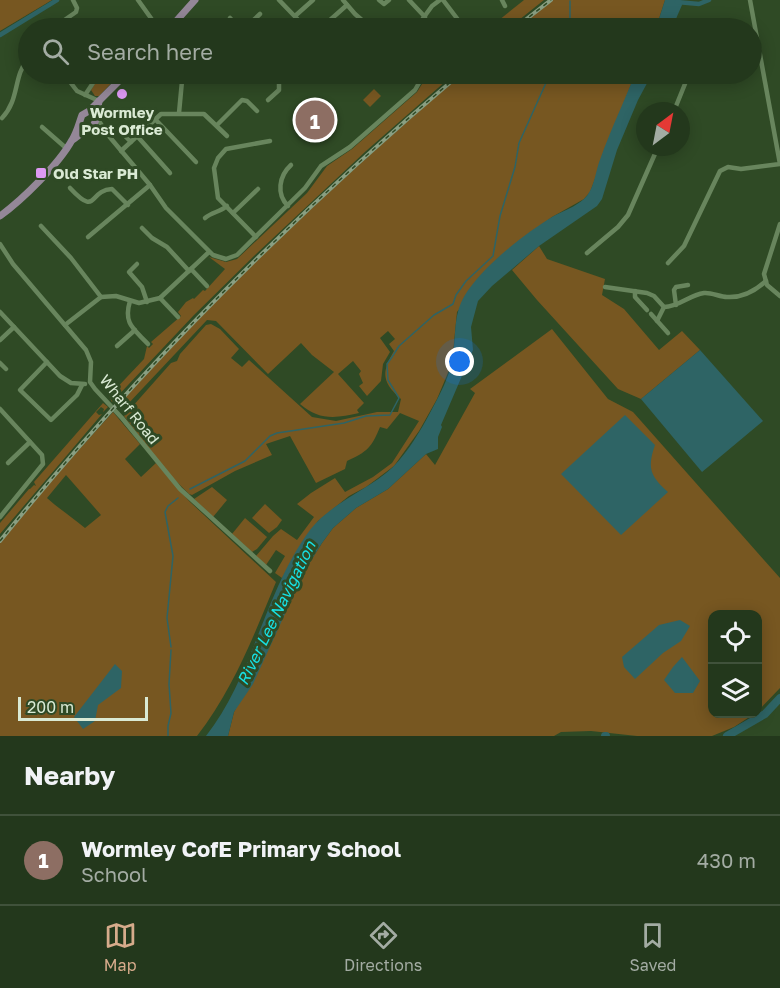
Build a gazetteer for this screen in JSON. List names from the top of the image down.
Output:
{
  "streets": {
    "street": ["Wharf Road"]
  },
  "water": ["River Lee Navigation"],
  "places": {
    "other": ["Wormley Post Office"],
    "transit": ["Old Star PH"]
  },
  "scale_bar": "200 m",
  "north": "top right",
  "page": {
    "search": "Search here",
    "pins": "1",
    "scale": "200 m",
    "heading": "Nearby",
    "list": [
      {
        "mark": "1",
        "name": "Wormley CofE Primary School",
        "note": "School",
        "value": "430 m"
      }
    ],
    "nav": ["Map", "Directions", "Saved"]
  }
}
